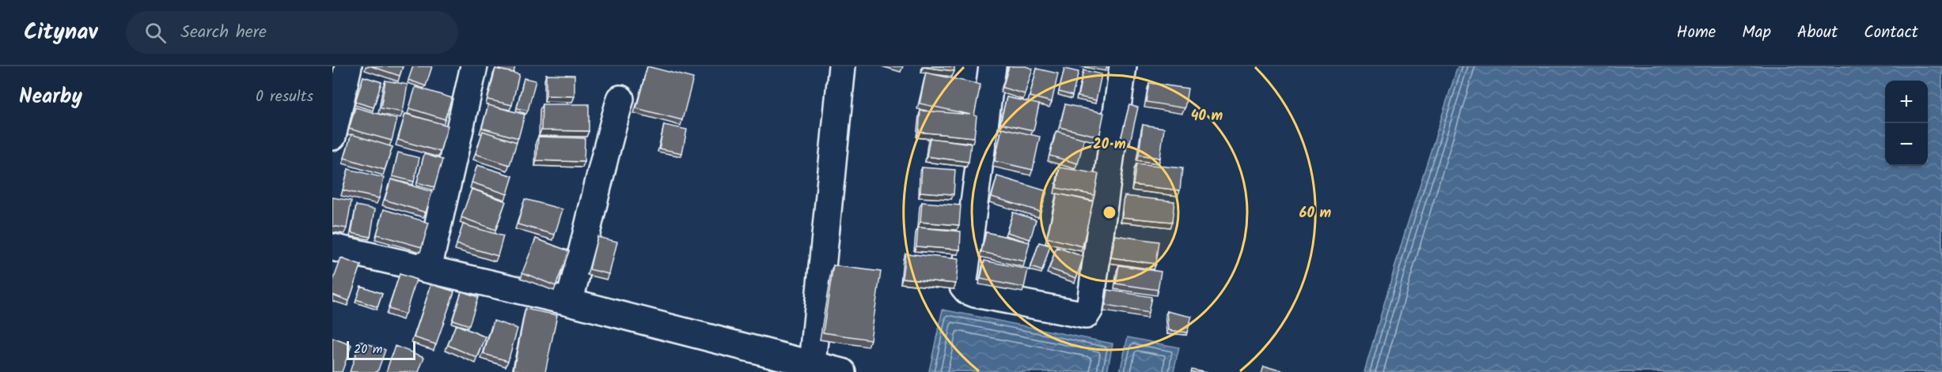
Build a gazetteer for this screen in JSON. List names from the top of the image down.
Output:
{
  "scale_bar": "20 m",
  "page": {
    "header": "Citynav",
    "search": "Search here",
    "nav": [
      "Home",
      "Map",
      "About",
      "Contact"
    ],
    "heading": ["Nearby", "0 results"],
    "map_buttons": ["+", "−"],
    "scale": "20 m"
  },
  "rings": ["40 m", "20 m", "60 m"]
}
